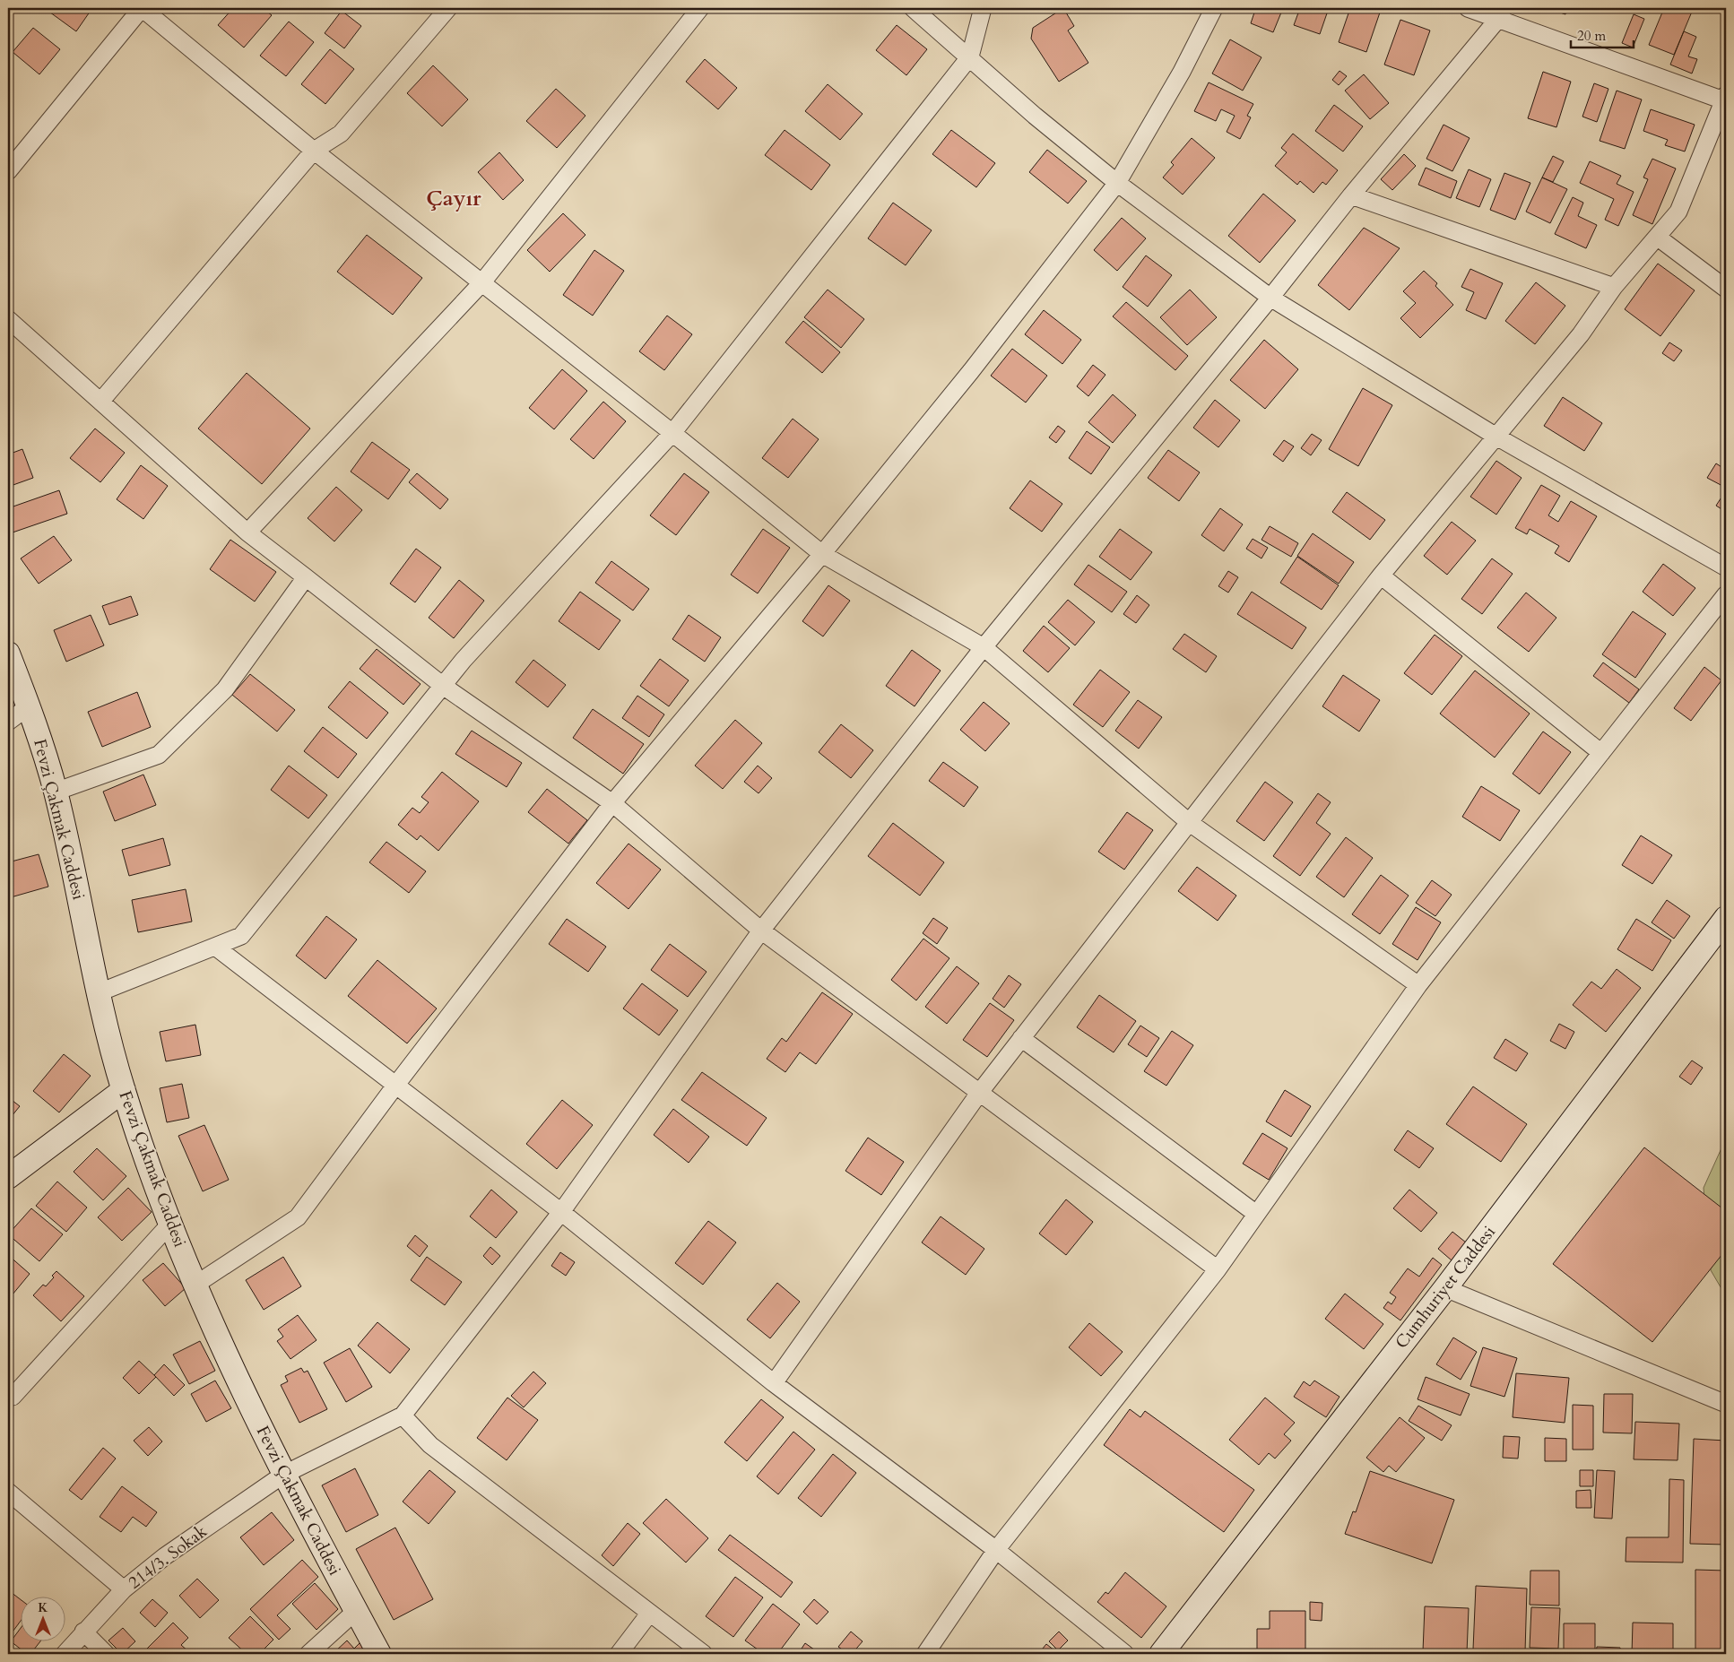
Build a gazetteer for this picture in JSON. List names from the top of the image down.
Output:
{
  "streets": {
    "main road": ["Fevzi Çakmak Caddesi", "Cumhuriyet Caddesi"],
    "street": ["214/3. Sokak"]
  },
  "crossings": [
    ["Fevzi Çakmak Caddesi", "214/3. Sokak"]
  ],
  "districts": ["Çayır"],
  "scale_bar": "20 m",
  "north": "top"
}
